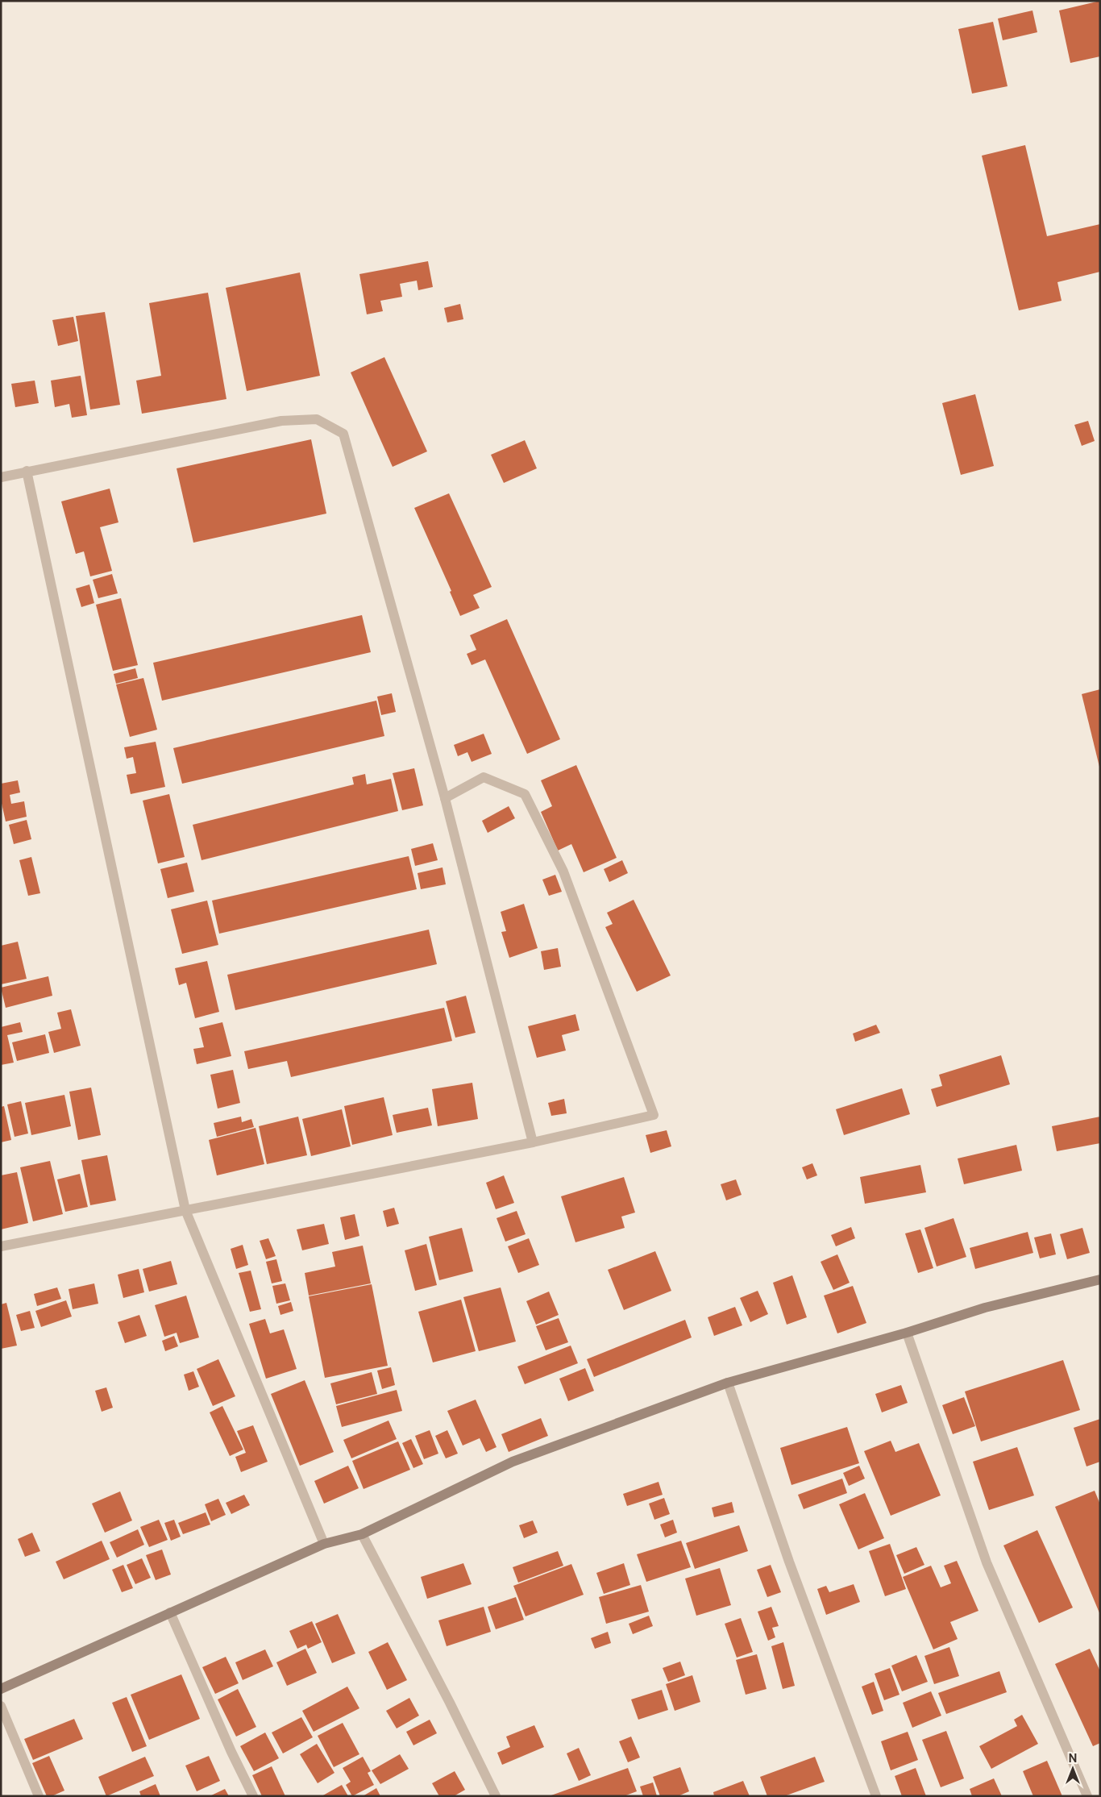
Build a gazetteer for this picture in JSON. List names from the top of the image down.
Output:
{
  "north": "top"
}
